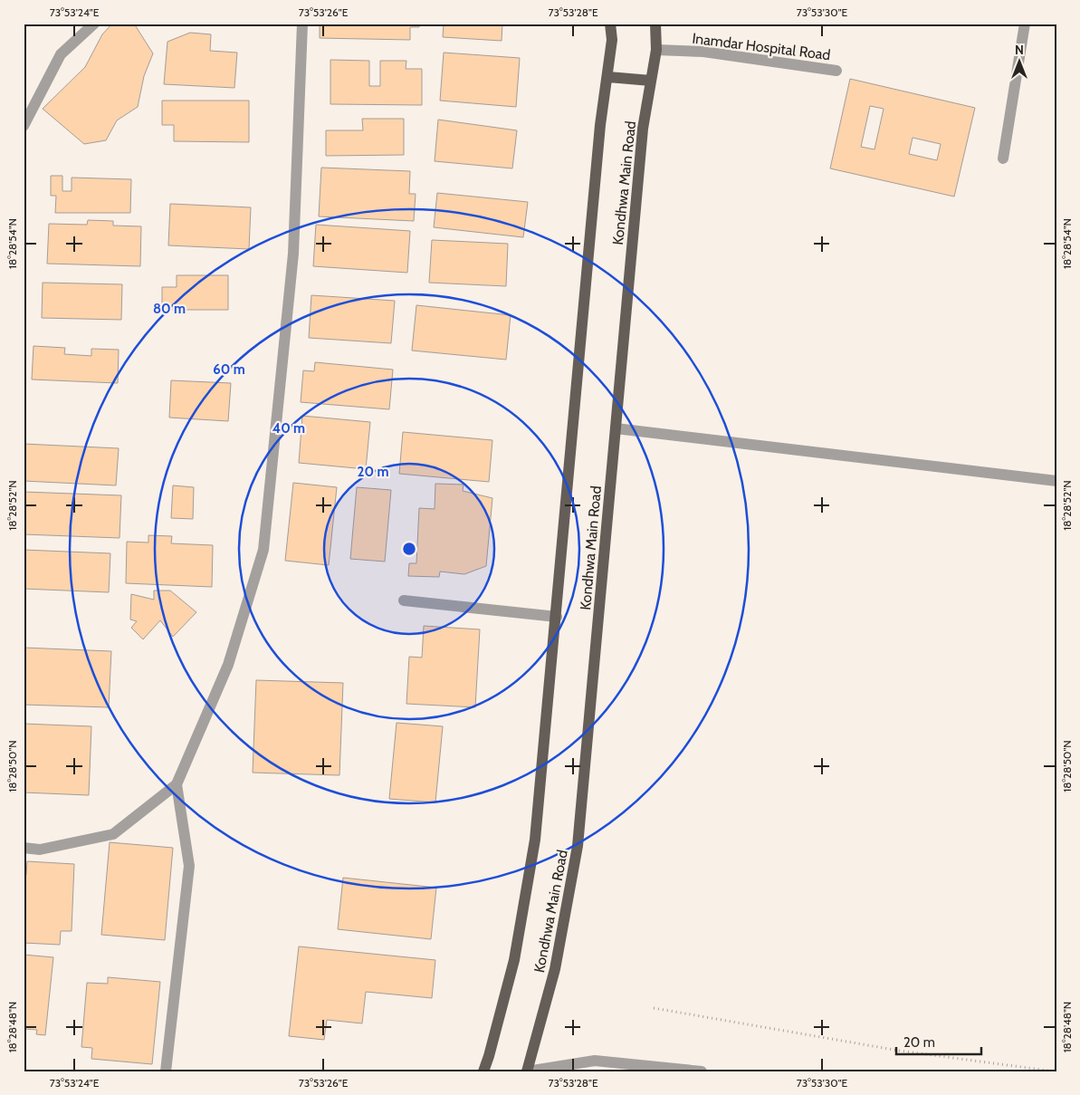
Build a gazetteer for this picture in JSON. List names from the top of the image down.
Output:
{
  "streets": {
    "main road": ["Kondhwa Main Road"],
    "street": ["Inamdar Hospital Road"]
  },
  "crossings": [
    ["Inamdar Hospital Road", "Kondhwa Main Road"]
  ],
  "scale_bar": "20 m",
  "north": "top",
  "coordinates": [
    "73°53'24\"E",
    "73°53'26\"E",
    "73°53'28\"E",
    "73°53'30\"E",
    "18°28'54\"N",
    "18°28'52\"N",
    "18°28'50\"N",
    "18°28'48\"N"
  ],
  "rings": [
    "80 m",
    "60 m",
    "40 m",
    "20 m"
  ]
}
